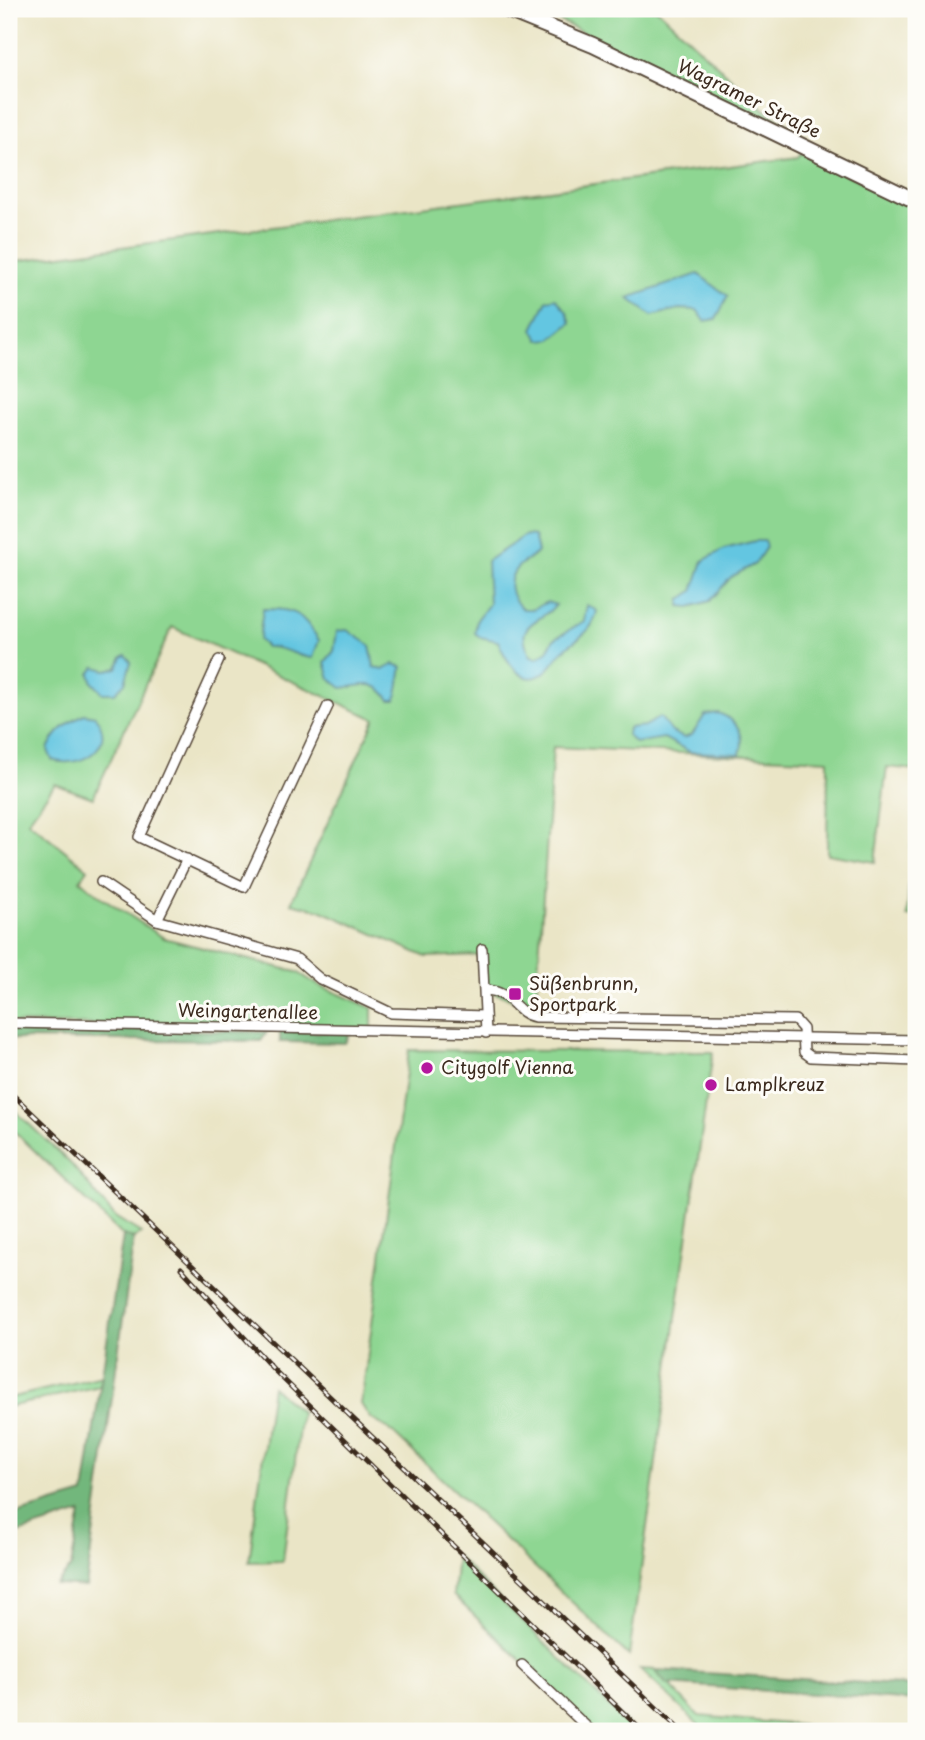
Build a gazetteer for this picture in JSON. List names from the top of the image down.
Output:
{
  "streets": {
    "main road": ["Wagramer Straße"],
    "street": ["Weingartenallee"]
  },
  "places": {
    "transit": ["Süßenbrunn, Sportpark"],
    "other": ["Citygolf Vienna", "Lamplkreuz"]
  }
}
